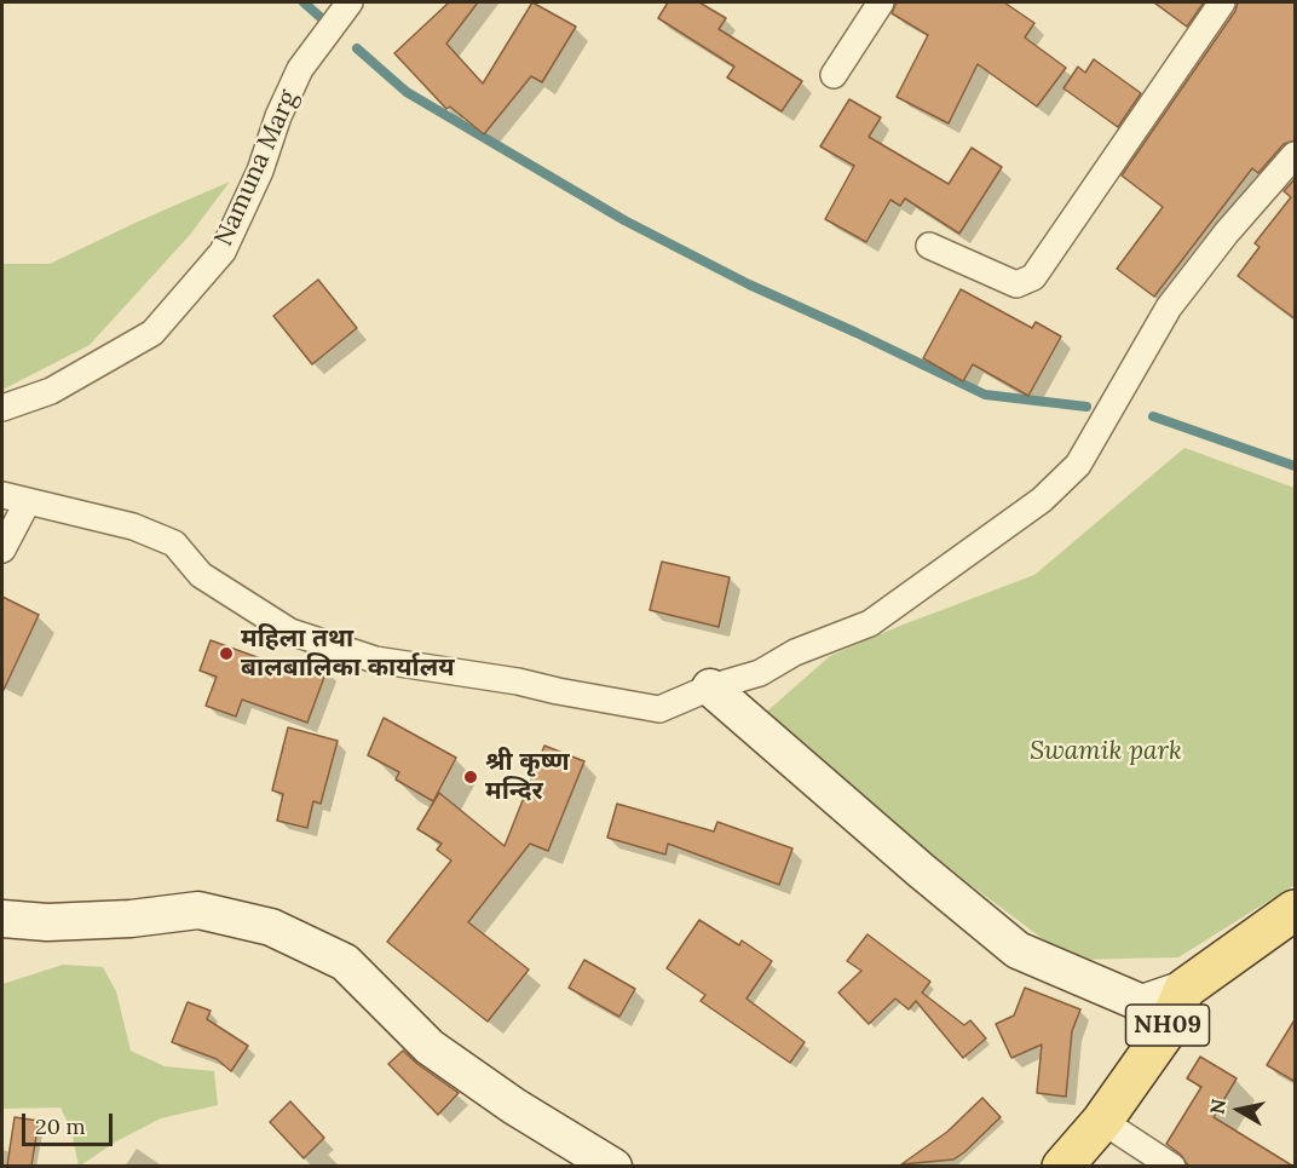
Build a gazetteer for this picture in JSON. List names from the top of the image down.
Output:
{
  "streets": {
    "main road": ["NH09"],
    "street": ["Namuna Marg"]
  },
  "parks": ["Swamik park"],
  "places": ["महिला तथा बालबालिका कार्यालय", "श्री कृष्ण मन्दिर"],
  "scale_bar": "20 m",
  "north": "left"
}
